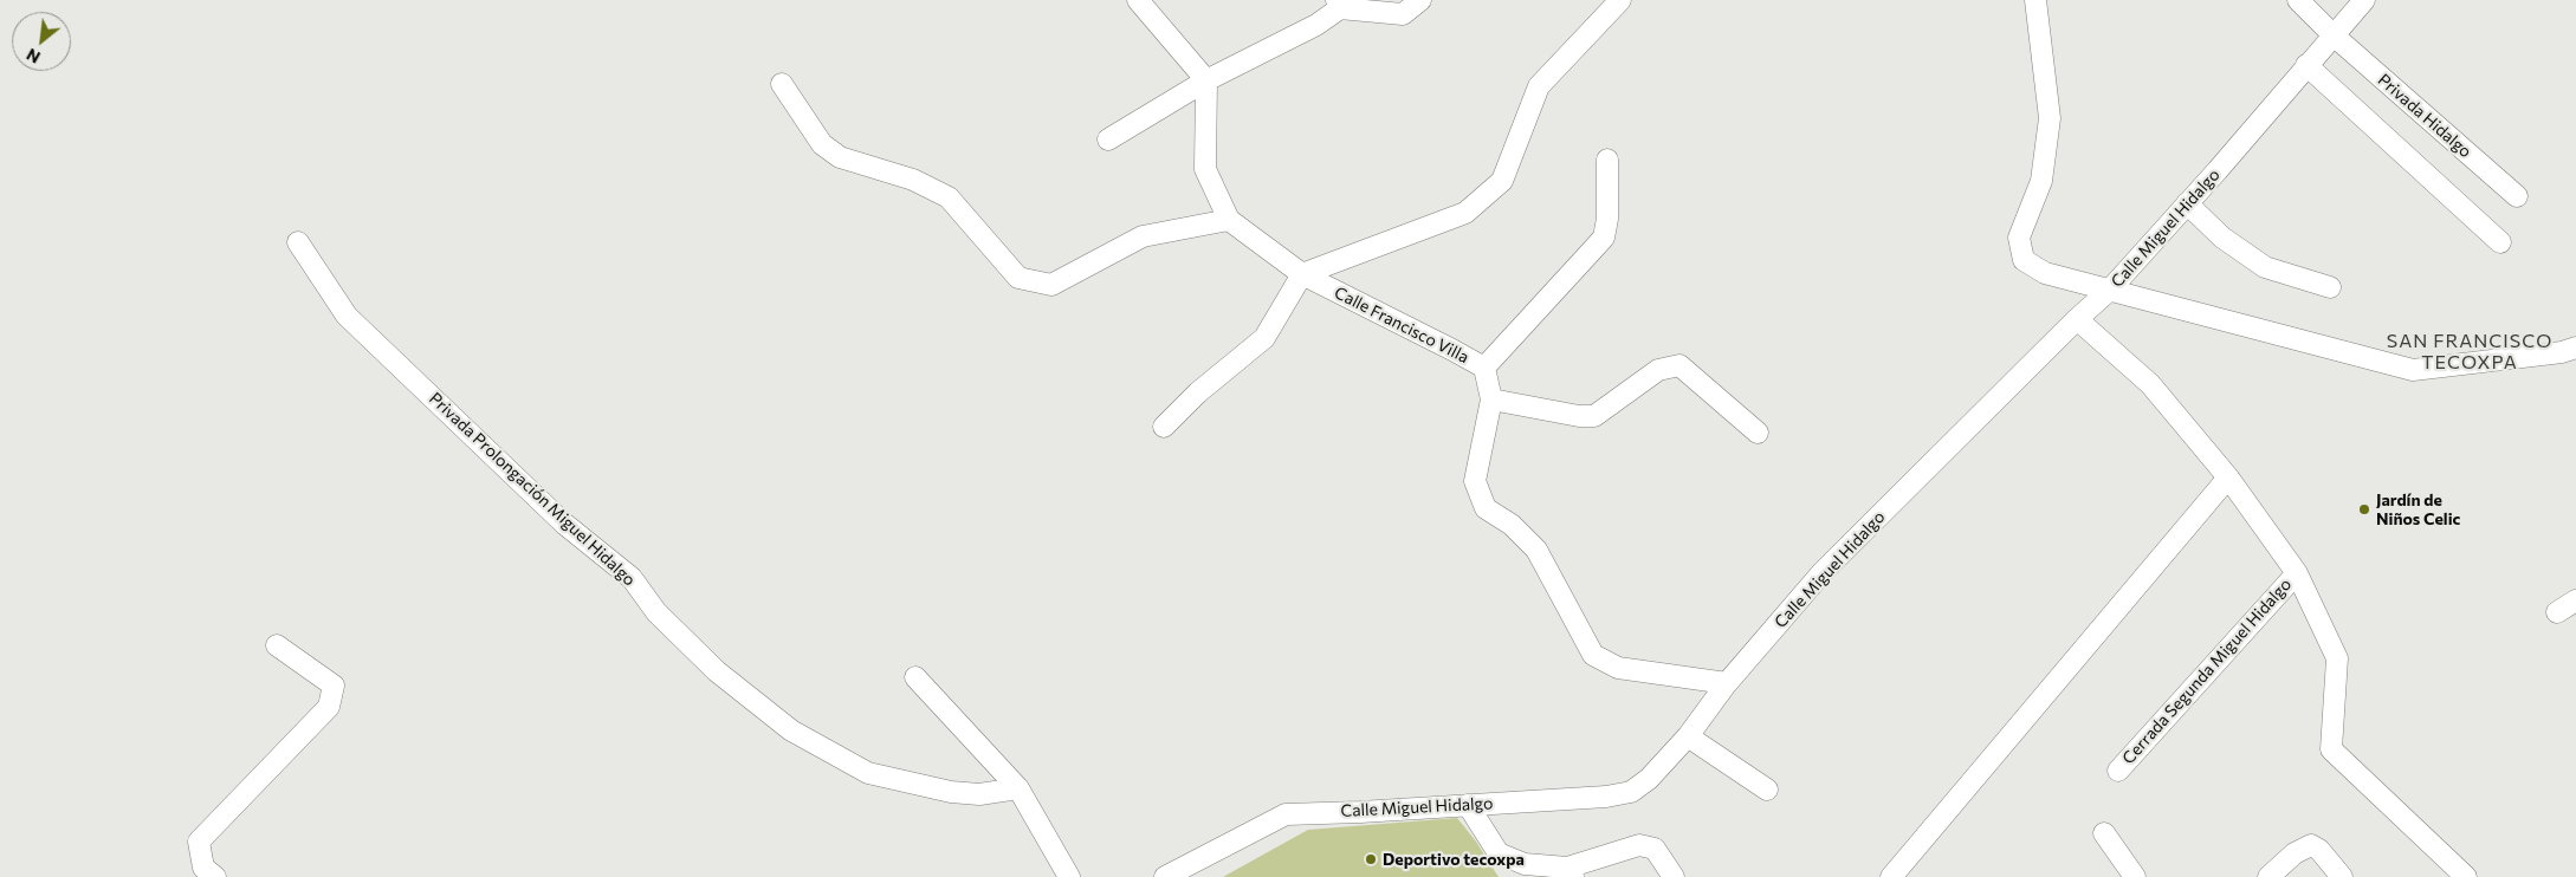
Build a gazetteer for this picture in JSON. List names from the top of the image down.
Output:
{
  "streets": {
    "street": [
      "Privada Hidalgo",
      "Calle Miguel Hidalgo",
      "Calle Francisco Villa",
      "Privada Prolongación Miguel Hidalgo",
      "Cerrada Segunda Miguel Hidalgo"
    ]
  },
  "crossings": [
    ["Privada Hidalgo", "Calle Miguel Hidalgo"],
    ["Calle Miguel Hidalgo", "Calle Francisco Villa"]
  ],
  "districts": ["SAN FRANCISCO TECOXPA"],
  "places": ["Jardín de Niños Celic", "Deportivo tecoxpa"],
  "north": "bottom left"
}
